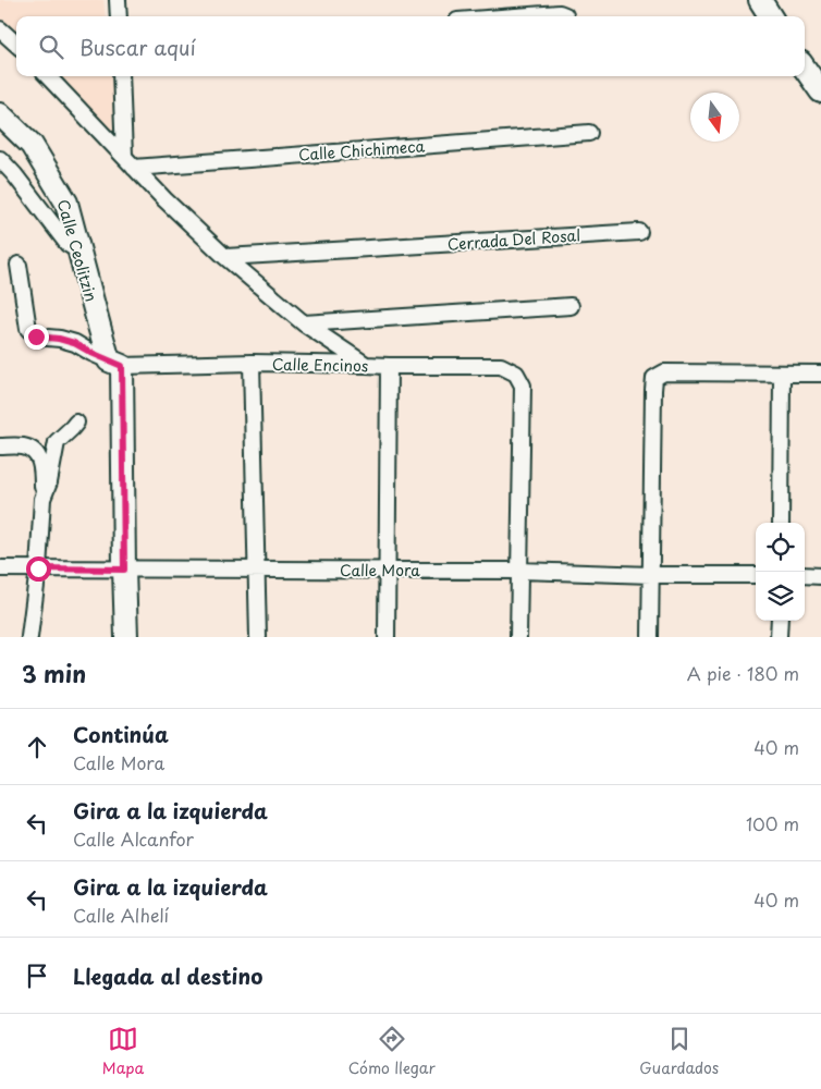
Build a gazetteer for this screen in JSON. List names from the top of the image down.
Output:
{
  "streets": {
    "street": [
      "Calle Chichimeca",
      "Cerrada Del Rosal",
      "Calle Ceolitzin",
      "Calle Encinos",
      "Calle Mora"
    ]
  },
  "crossings": [
    ["Calle Ceolitzin", "Calle Encinos"],
    ["Calle Ceolitzin", "Calle Mora"],
    ["Calle Encinos", "Calle Mora"]
  ],
  "north": "bottom",
  "page": {
    "search": "Buscar aquí",
    "heading": ["3 min", "A pie · 180 m"],
    "list": [
      ["Continúa", "Calle Mora", "40 m"],
      ["Gira a la izquierda", "Calle Alcanfor", "100 m"],
      ["Gira a la izquierda", "Calle Alhelí", "40 m"],
      "Llegada al destino"
    ],
    "nav": ["Mapa", "Cómo llegar", "Guardados"]
  }
}
